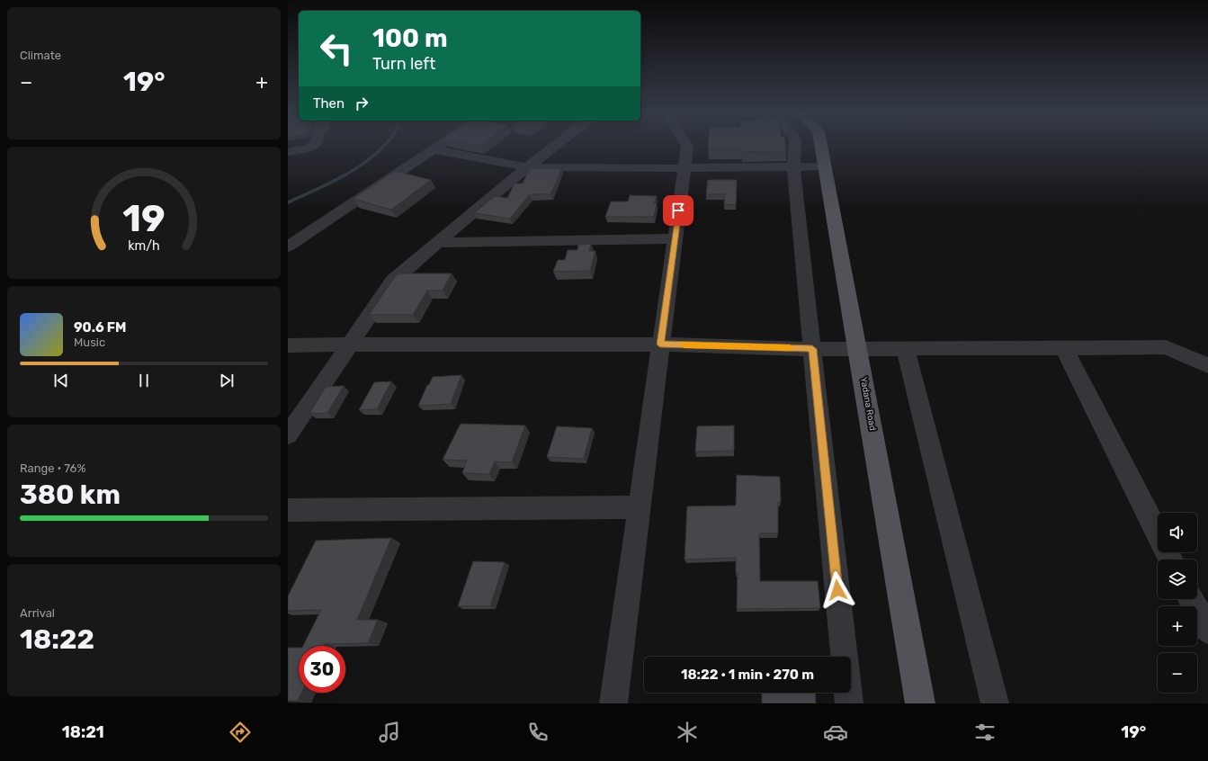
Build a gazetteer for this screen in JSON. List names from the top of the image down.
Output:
{
  "streets": {
    "main road": ["Yadana Road"]
  },
  "page": {
    "tile": [
      "Climate",
      ["Range · 76%", "380 km"],
      ["Arrival", "18:22"]
    ],
    "turn": ["100 m", "Turn left"],
    "heat": ["−", "19°", "+"],
    "then": "Then",
    "song": ["90.6 FM", "Music"],
    "map_buttons": ["+", "−"],
    "limit": "30",
    "trip": "18:22 · 1 min · 270 m",
    "tabs": ["18:21", "19°"],
    "gauge": ["19", "km/h"]
  }
}
